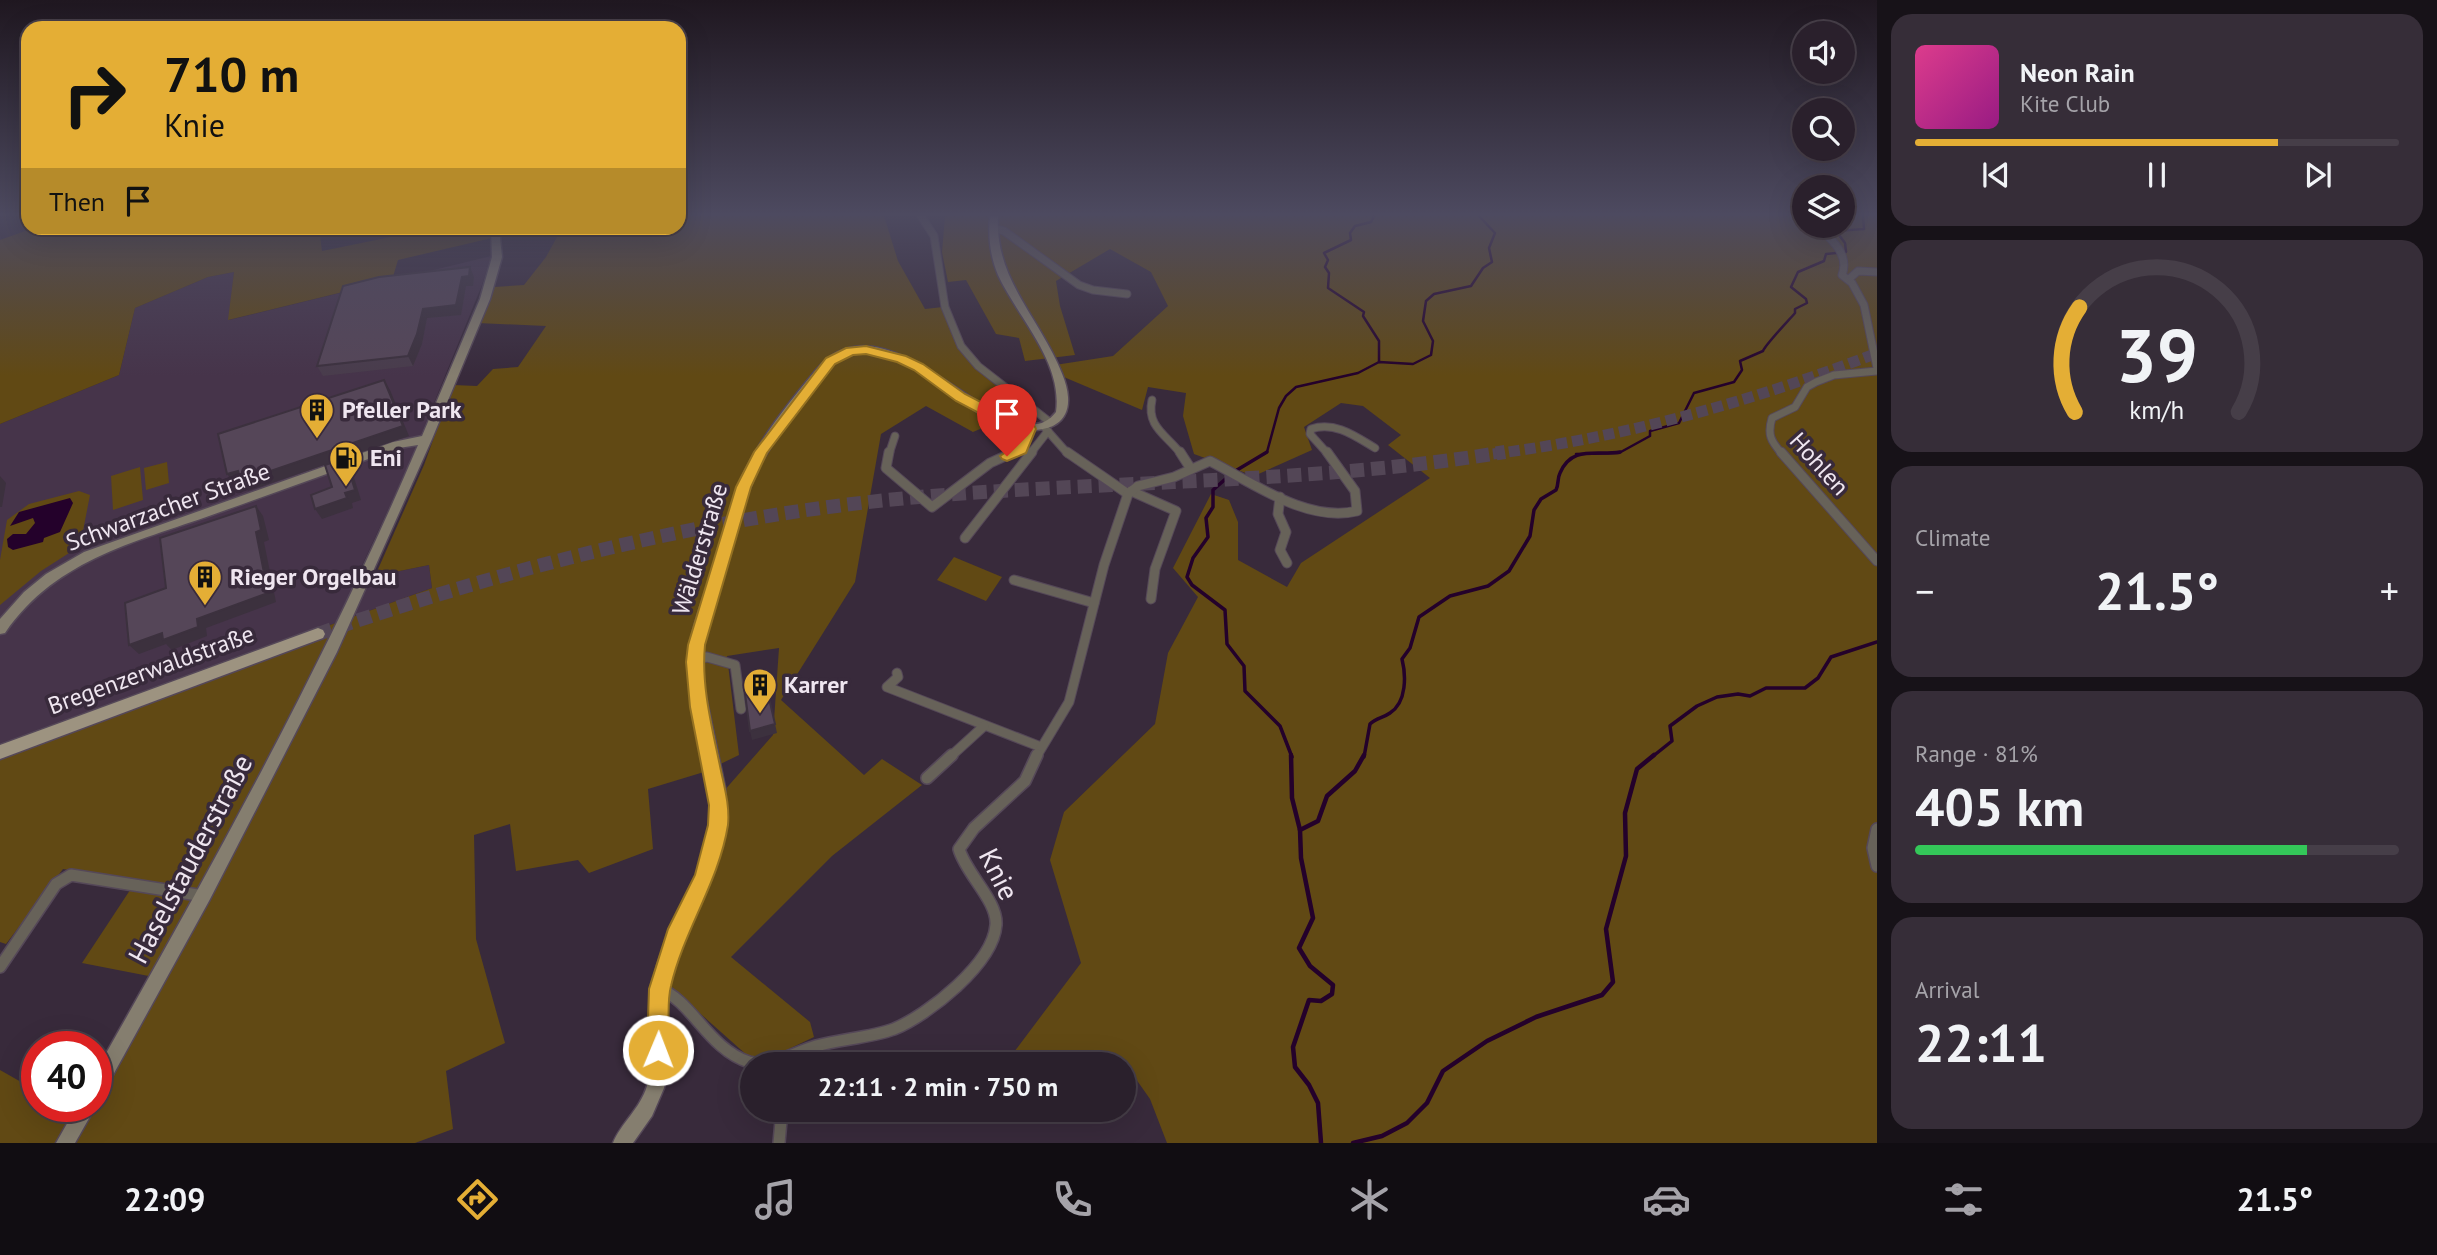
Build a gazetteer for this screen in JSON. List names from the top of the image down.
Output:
{
  "streets": {
    "main road": [
      "Schwarzacher Straße",
      "Wälderstraße",
      "Bregenzerwaldstraße",
      "Haselstauderstraße"
    ],
    "street": ["Hohlen", "Knie"]
  },
  "crossings": [
    ["Schwarzacher Straße", "Haselstauderstraße"],
    ["Wälderstraße", "Knie"]
  ],
  "places": {
    "building": ["Pfeller Park", "Rieger Orgelbau", "Karrer"],
    "fuel station": ["Eni"]
  },
  "page": {
    "turn": ["710 m", "Knie"],
    "song": ["Neon Rain", "Kite Club"],
    "then": "Then",
    "tile": [
      "Climate",
      ["Range · 81%", "405 km"],
      ["Arrival", "22:11"]
    ],
    "heat": ["−", "21.5°", "+"],
    "limit": "40",
    "trip": "22:11 · 2 min · 750 m",
    "tabs": ["22:09", "21.5°"],
    "gauge": ["39", "km/h"]
  }
}
